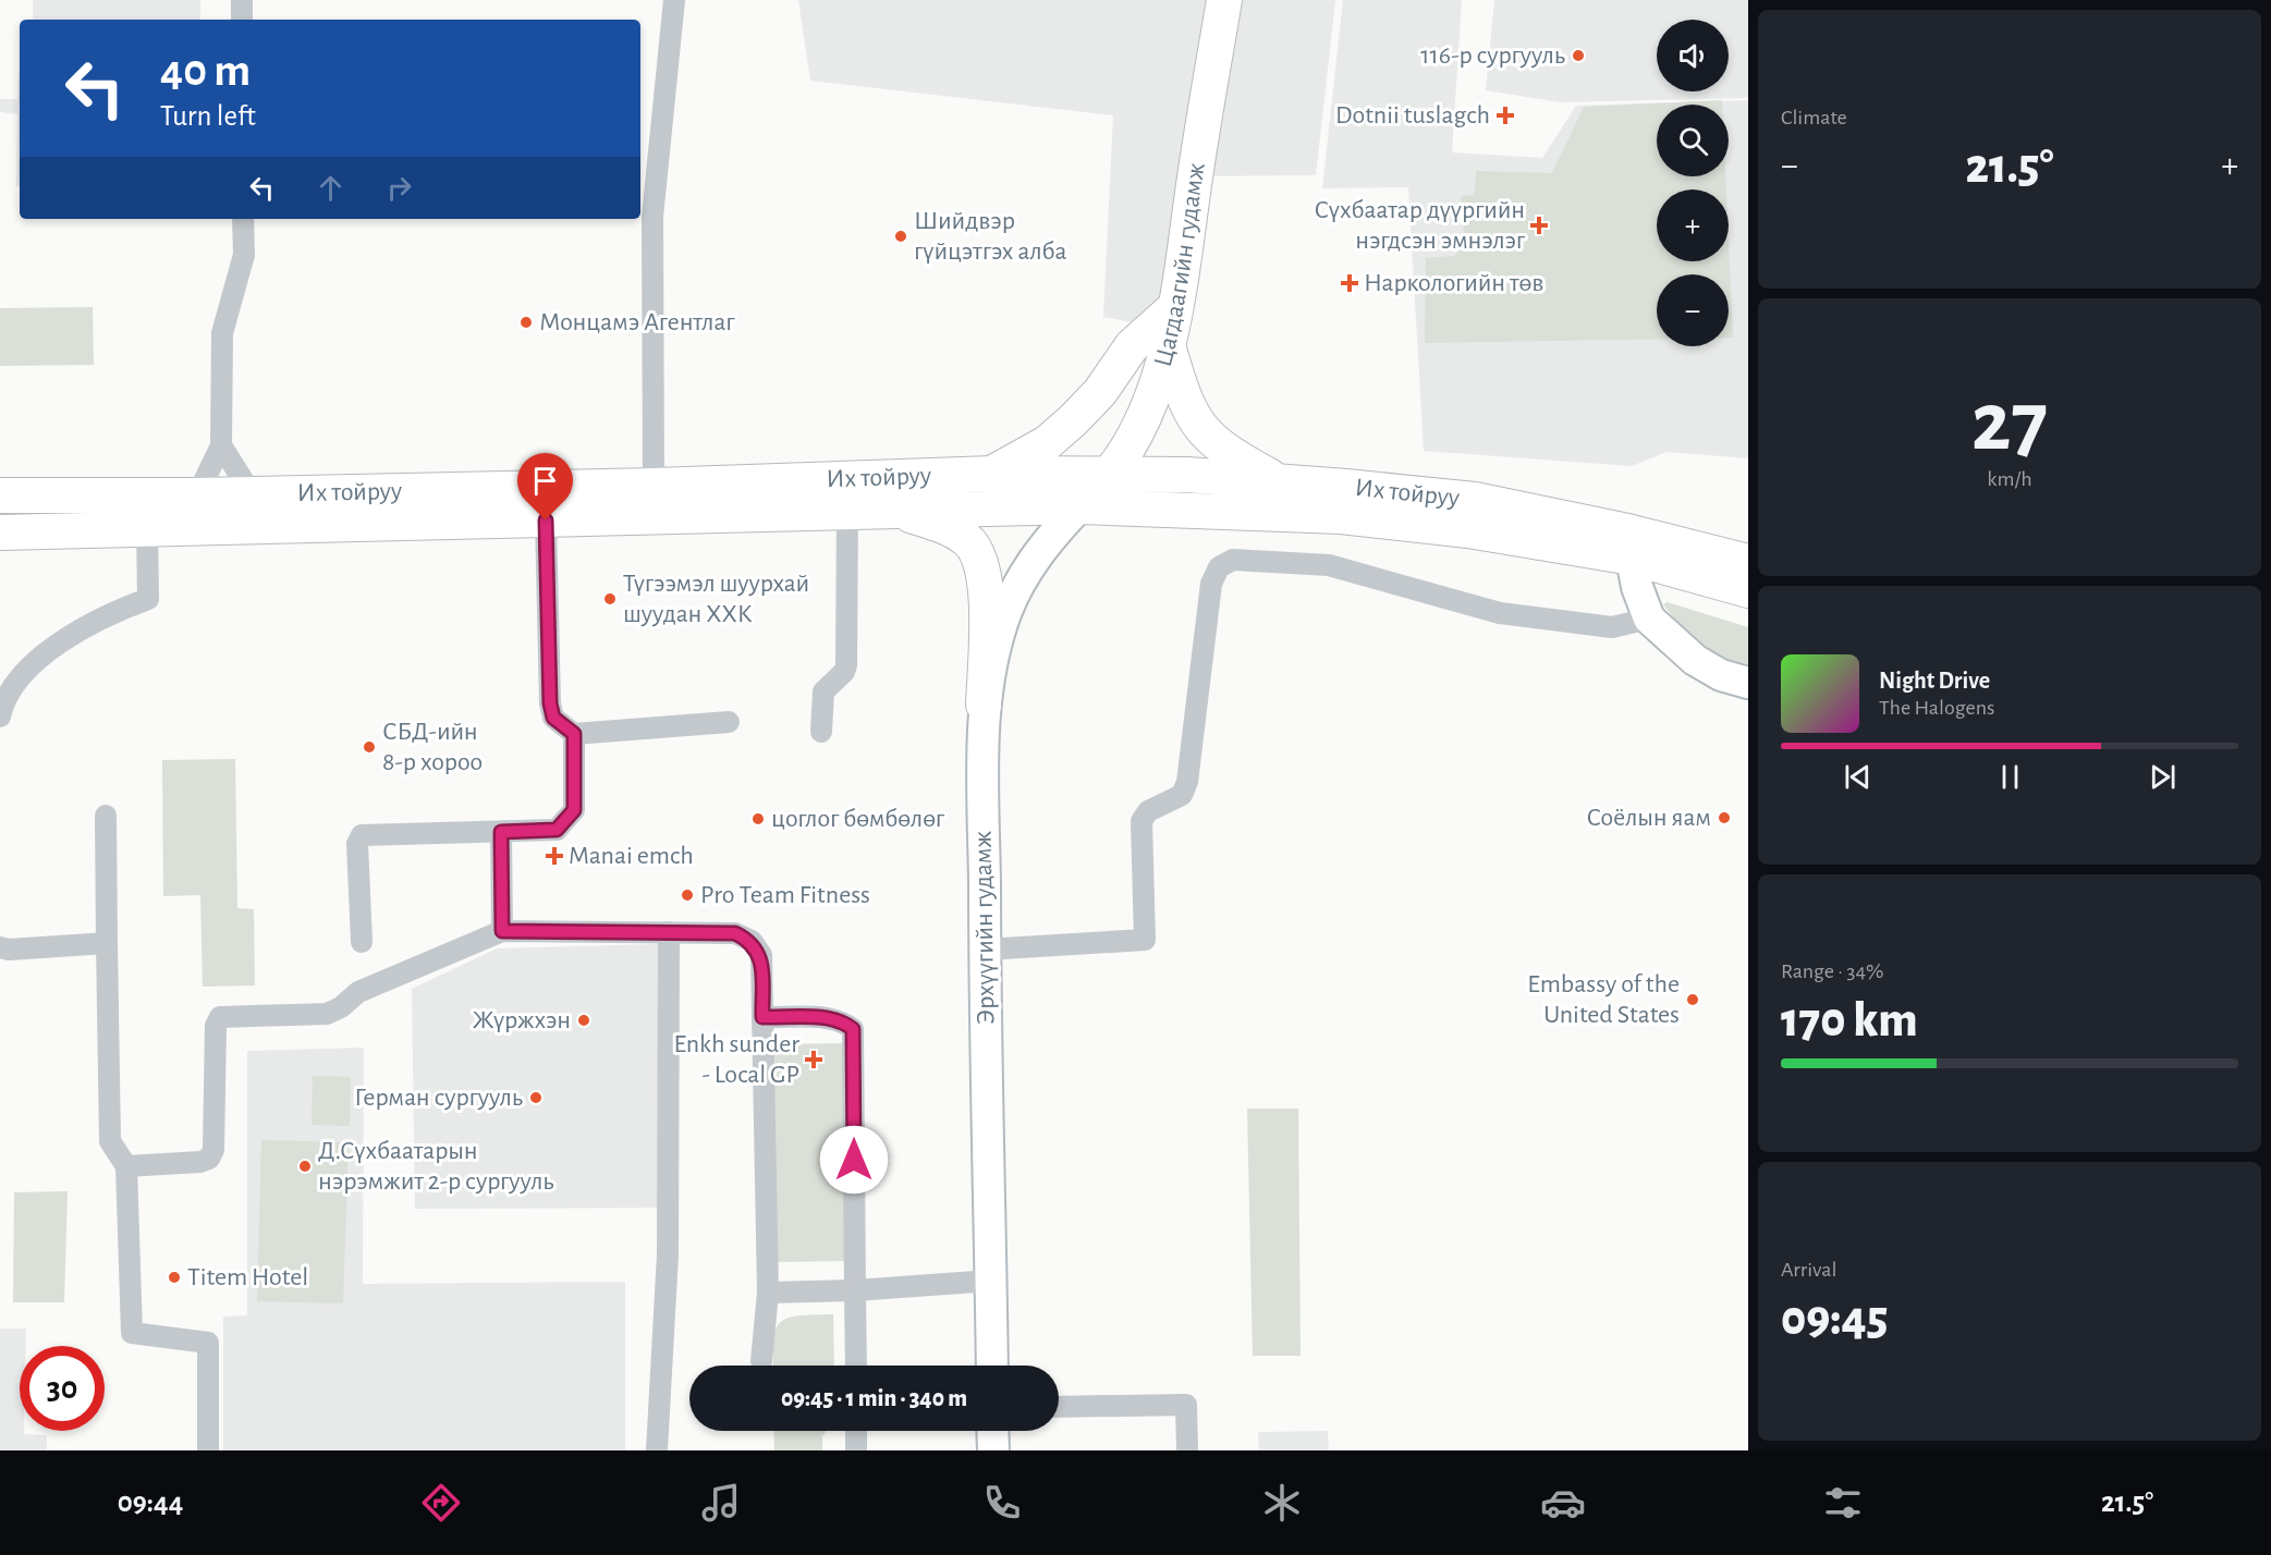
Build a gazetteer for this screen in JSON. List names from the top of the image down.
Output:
{
  "streets": {
    "main road": ["Цагдаагийн гудамж", "Их тойруу", "Эрхүүгийн гудамж"]
  },
  "crossings": [
    ["Цагдаагийн гудамж", "Их тойруу"],
    ["Цагдаагийн гудамж", "Эрхүүгийн гудамж"],
    ["Их тойруу", "Эрхүүгийн гудамж"]
  ],
  "places": {
    "other": [
      "116-р сургууль",
      "Шийдвэр гүйцэтгэх алба",
      "Монцамэ Агентлаг",
      "Түгээмэл шуурхай шуудан ХХК",
      "СБД-ийн 8-р хороо",
      "Соёлын яам",
      "цоглог бөмбөлөг",
      "Pro Team Fitness",
      "Embassy of the United States",
      "Жүржхэн",
      "Герман сургууль",
      "Д.Сүхбаатарын нэрэмжит 2-р сургууль",
      "Titem Hotel"
    ],
    "health": [
      "Dotnii tuslagch",
      "Сүхбаатар дүүргийн нэгдсэн эмнэлэг",
      "Наркологийн төв",
      "Manai emch",
      "Enkh sunder - Local GP"
    ]
  },
  "page": {
    "tile": [
      "Climate",
      ["27", "km/h"],
      ["Range · 34%", "170 km"],
      ["Arrival", "09:45"]
    ],
    "map_buttons": ["+", "−"],
    "turn": ["40 m", "Turn left"],
    "heat": ["−", "21.5°", "+"],
    "song": ["Night Drive", "The Halogens"],
    "limit": "30",
    "trip": "09:45 · 1 min · 340 m",
    "tabs": ["09:44", "21.5°"]
  }
}
